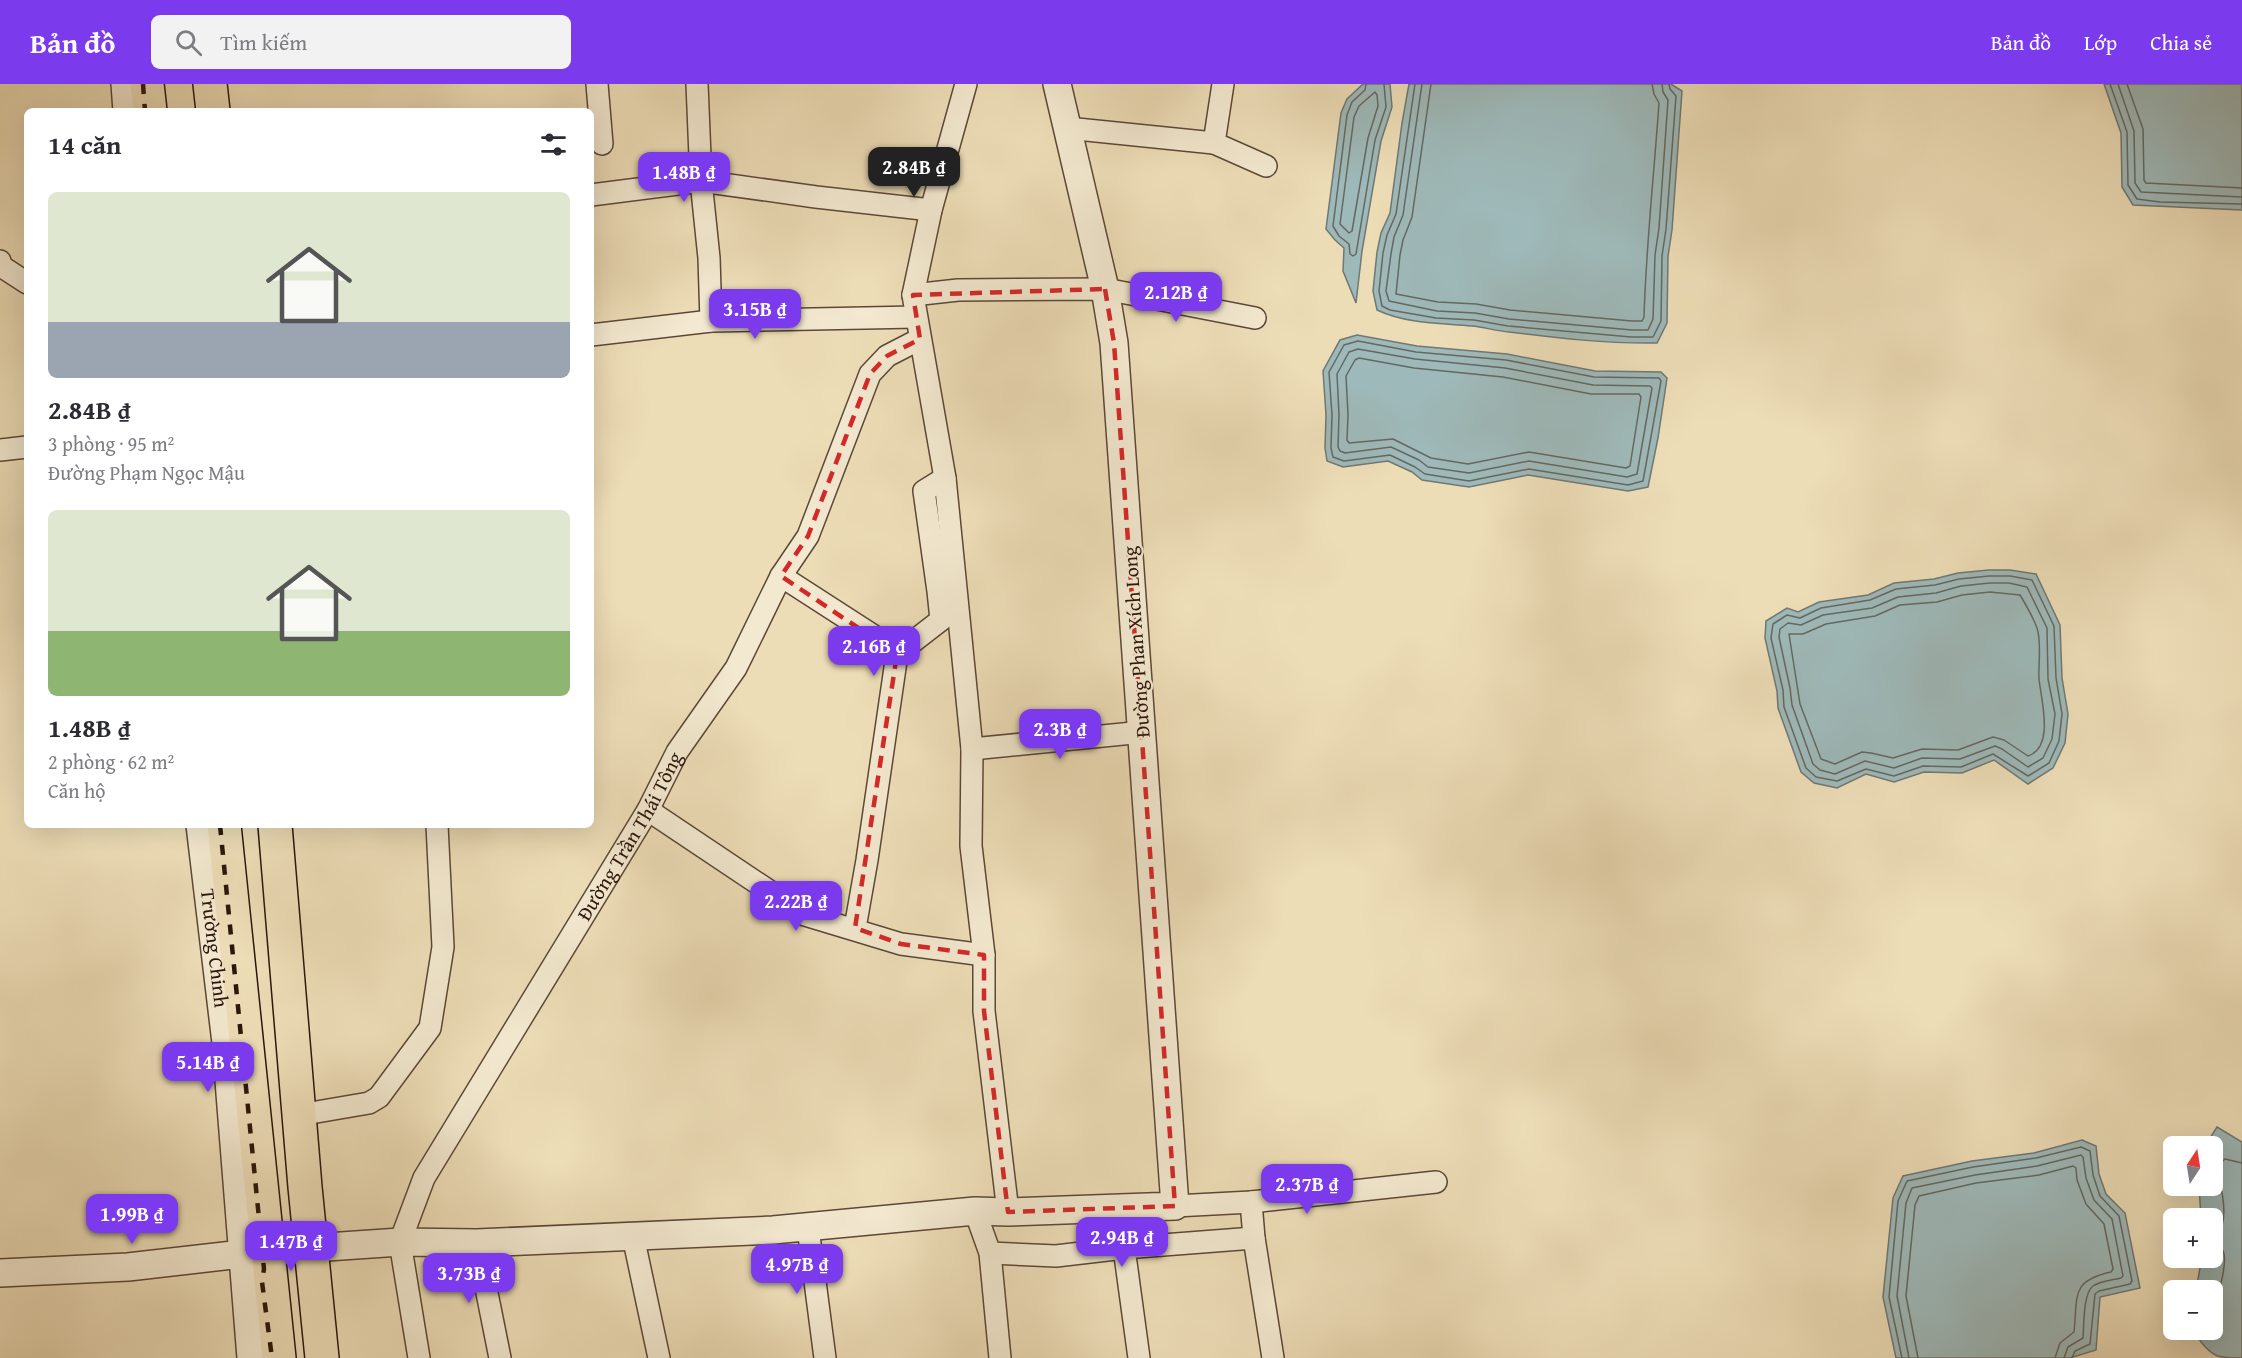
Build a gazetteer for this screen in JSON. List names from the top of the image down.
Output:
{
  "streets": {
    "street": ["Đường Phan Xích Long", "Đường Trần Thái Tông", "Trường Chinh"]
  },
  "north": "top",
  "page": {
    "header": "Bản đồ",
    "search": "Tìm kiếm",
    "nav": ["Bản đồ", "Lớp", "Chia sẻ"],
    "heading": "14 căn",
    "price": [
      "2.84B ₫",
      "1.48B ₫",
      "2.12B ₫",
      "3.15B ₫",
      "2.16B ₫",
      "2.3B ₫",
      "2.22B ₫",
      "5.14B ₫",
      "2.37B ₫",
      "1.99B ₫",
      "2.94B ₫",
      "1.47B ₫",
      "4.97B ₫",
      "3.73B ₫"
    ],
    "list": [
      {
        "name": "2.84B ₫",
        "note": "3 phòng · 95 m² · Đường Phạm Ngọc Mậu"
      },
      {
        "name": "1.48B ₫",
        "note": "2 phòng · 62 m² · Căn hộ"
      }
    ],
    "map_buttons": ["+", "−"]
  }
}
